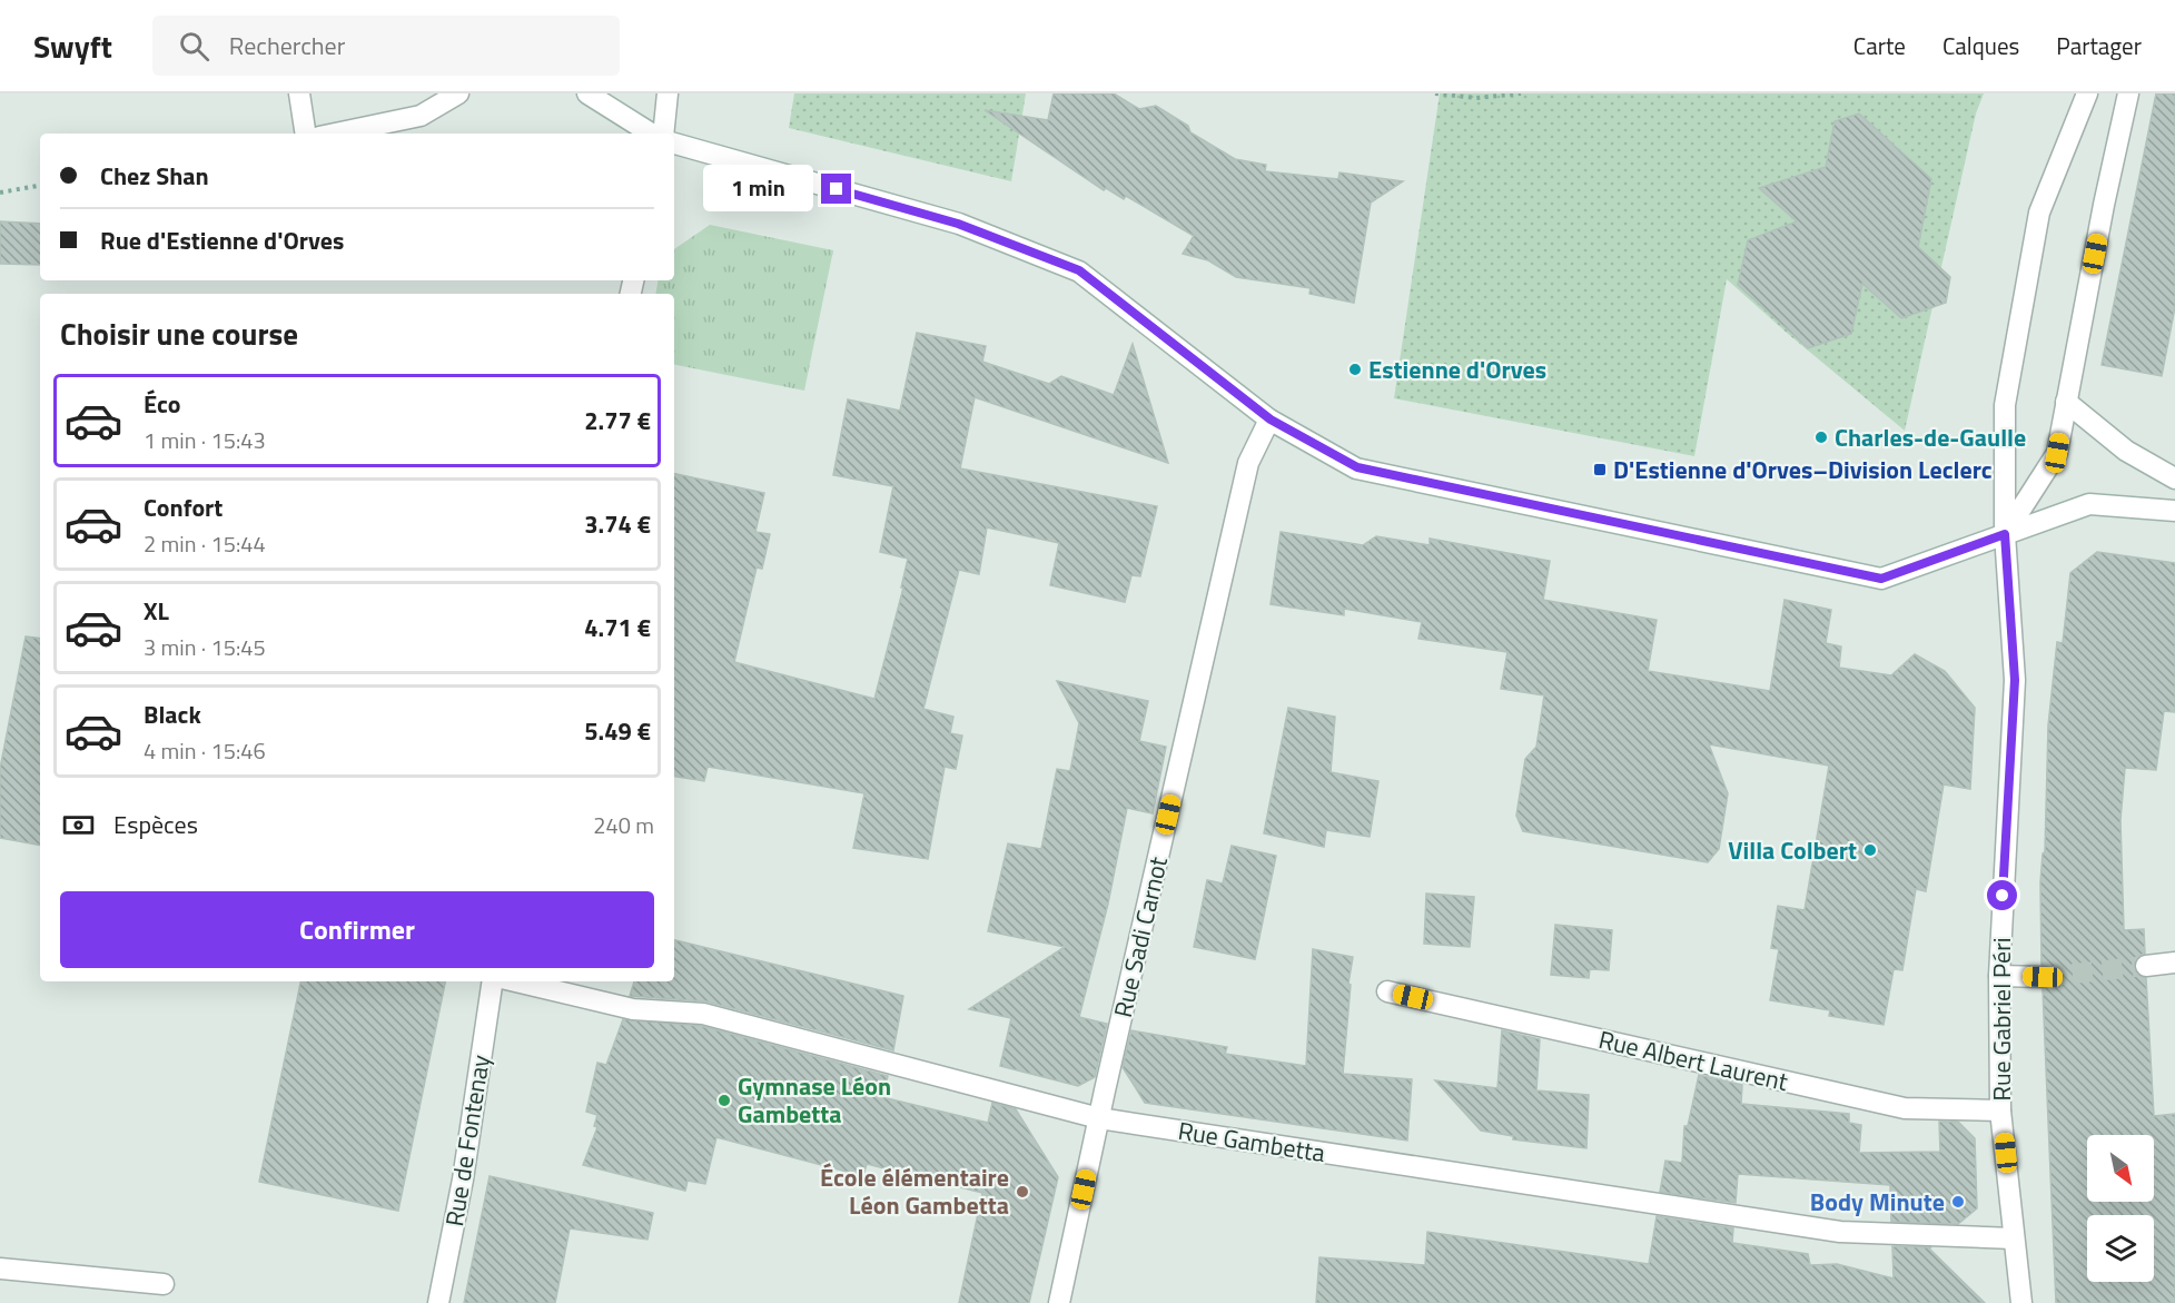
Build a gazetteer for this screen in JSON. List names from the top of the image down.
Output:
{
  "streets": {
    "street": [
      "Rue Sadi Carnot",
      "Rue Gabriel Péri",
      "Rue Albert Laurent",
      "Rue de Fontenay",
      "Rue Gambetta"
    ]
  },
  "crossings": [
    ["Rue Sadi Carnot", "Rue Gambetta"],
    ["Rue Gabriel Péri", "Rue Albert Laurent"],
    ["Rue Gabriel Péri", "Rue Gambetta"]
  ],
  "places": {
    "other": [
      "Estienne d'Orves",
      "Charles-de-Gaulle",
      "Villa Colbert",
      "Gymnase Léon Gambetta",
      "École élémentaire Léon Gambetta",
      "Body Minute"
    ],
    "transit": ["D'Estienne d'Orves–Division Leclerc"]
  },
  "north": "bottom right",
  "page": {
    "header": "Swyft",
    "search": "Rechercher",
    "nav": ["Carte", "Calques", "Partager"],
    "banner": ["Chez Shan", "Rue d'Estienne d'Orves"],
    "bubble": "1 min",
    "heading": "Choisir une course",
    "list": [
      {
        "name": "Éco",
        "note": "1 min · 15:43",
        "value": "2.77 €"
      },
      {
        "name": "Confort",
        "note": "2 min · 15:44",
        "value": "3.74 €"
      },
      {
        "name": "XL",
        "note": "3 min · 15:45",
        "value": "4.71 €"
      },
      {
        "name": "Black",
        "note": "4 min · 15:46",
        "value": "5.49 €"
      }
    ],
    "pay": ["Espèces", "240 m"],
    "buttons": "Confirmer"
  }
}
